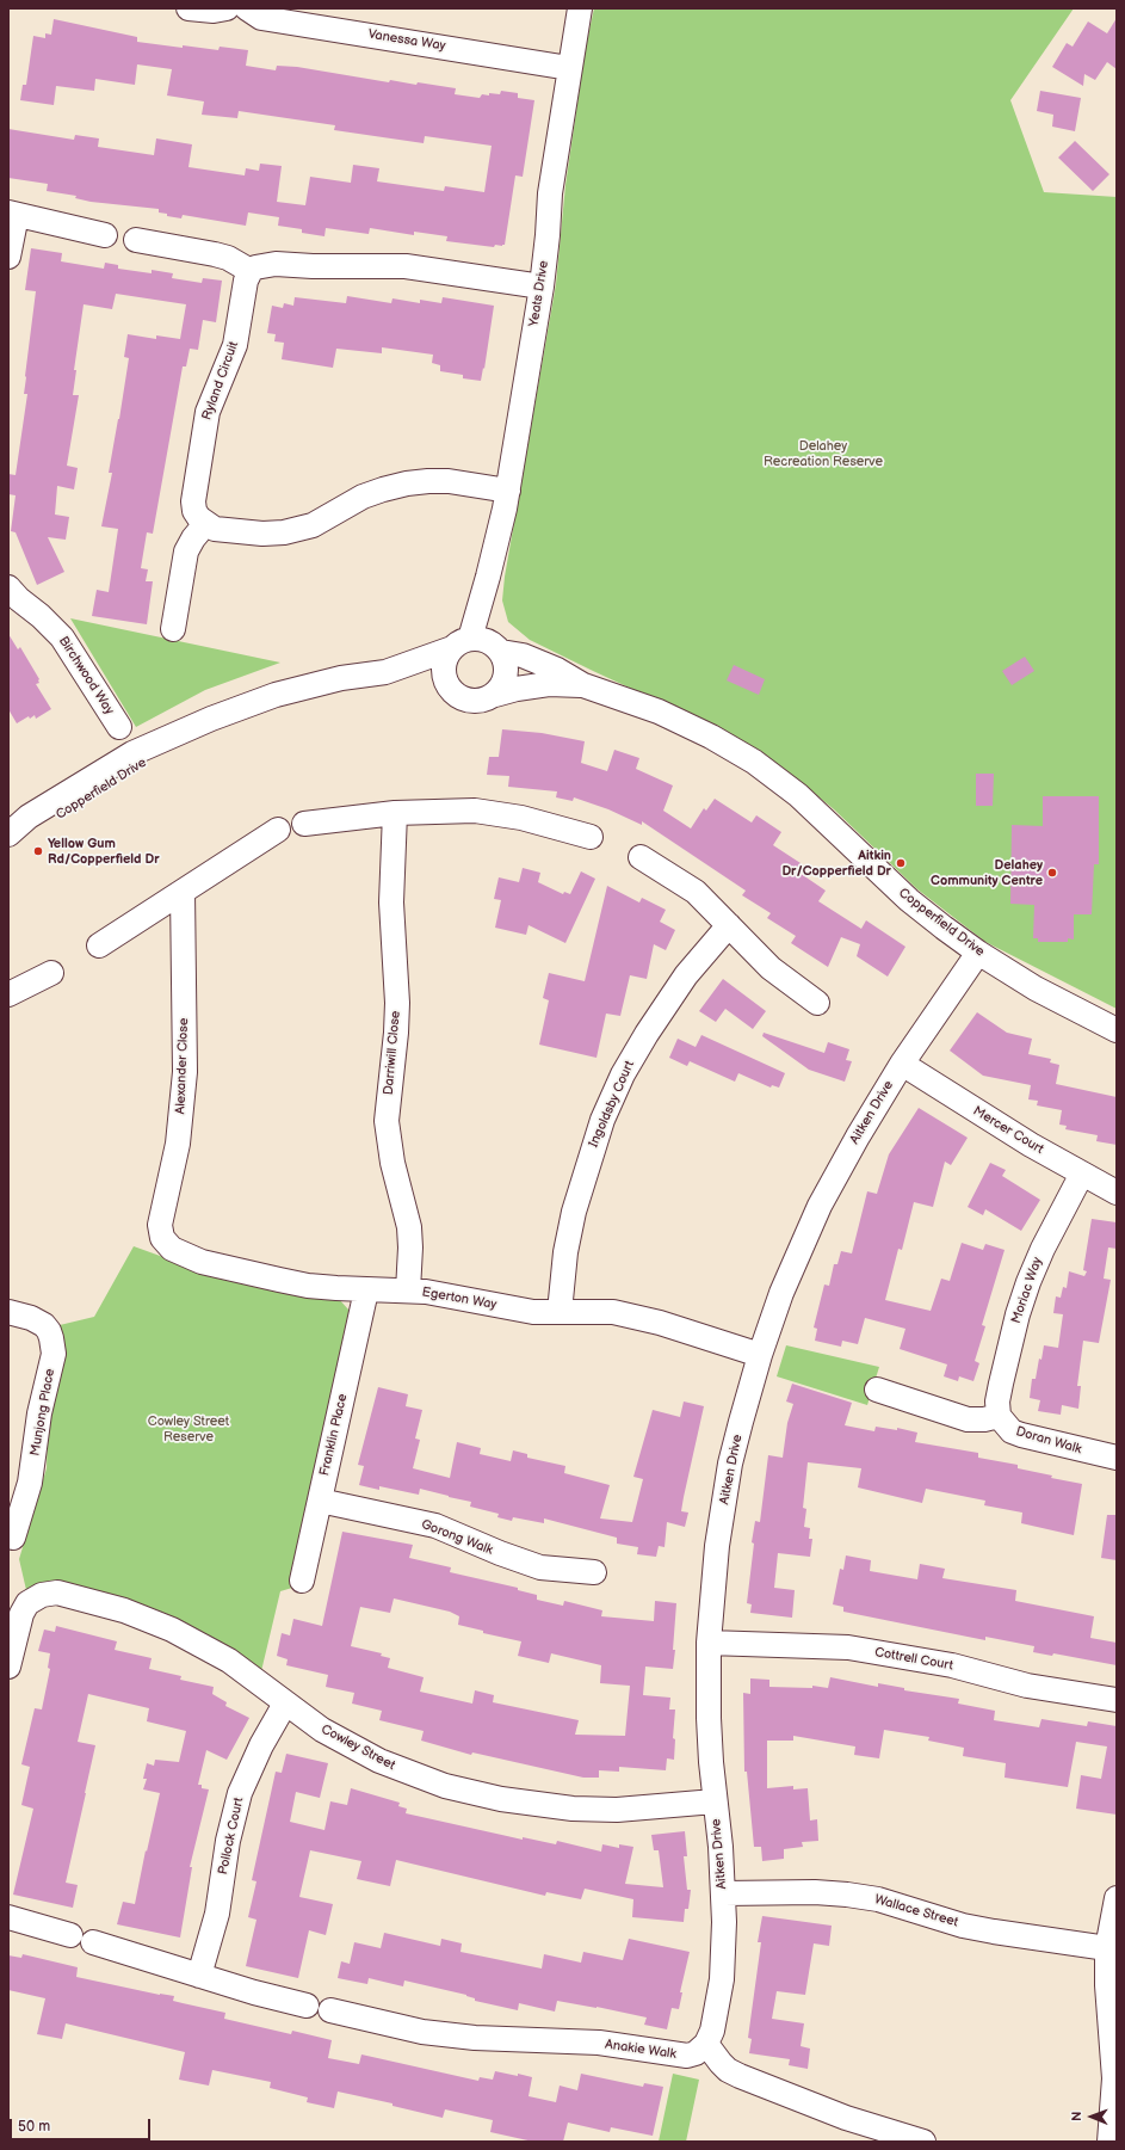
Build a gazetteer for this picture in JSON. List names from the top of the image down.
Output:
{
  "streets": {
    "street": [
      "Vanessa Way",
      "Yeats Drive",
      "Ryland Circuit",
      "Birchwood Way",
      "Copperfield Drive",
      "Darriwill Close",
      "Alexander Close",
      "Ingoldsby Court",
      "Aitken Drive",
      "Mercer Court",
      "Moriac Way",
      "Egerton Way",
      "Munjong Place",
      "Franklin Place",
      "Doran Walk",
      "Gorong Walk",
      "Cottrell Court",
      "Cowley Street",
      "Pollock Court",
      "Wallace Street",
      "Anakie Walk"
    ]
  },
  "crossings": [
    ["Vanessa Way", "Yeats Drive"],
    ["Yeats Drive", "Copperfield Drive"],
    ["Copperfield Drive", "Aitken Drive"],
    ["Darriwill Close", "Egerton Way"],
    ["Alexander Close", "Egerton Way"],
    ["Ingoldsby Court", "Egerton Way"],
    ["Aitken Drive", "Mercer Court"],
    ["Aitken Drive", "Egerton Way"],
    ["Aitken Drive", "Cottrell Court"],
    ["Aitken Drive", "Cowley Street"],
    ["Aitken Drive", "Wallace Street"],
    ["Aitken Drive", "Anakie Walk"],
    ["Mercer Court", "Moriac Way"],
    ["Moriac Way", "Doran Walk"],
    ["Egerton Way", "Franklin Place"],
    ["Franklin Place", "Gorong Walk"],
    ["Cowley Street", "Pollock Court"]
  ],
  "parks": ["Delahey Recreation Reserve", "Cowley Street Reserve"],
  "places": ["Yellow Gum Rd/Copperfield Dr", "Aitkin Dr/Copperfield Dr", "Delahey Community Centre"],
  "scale_bar": "50 m",
  "north": "left"
}
